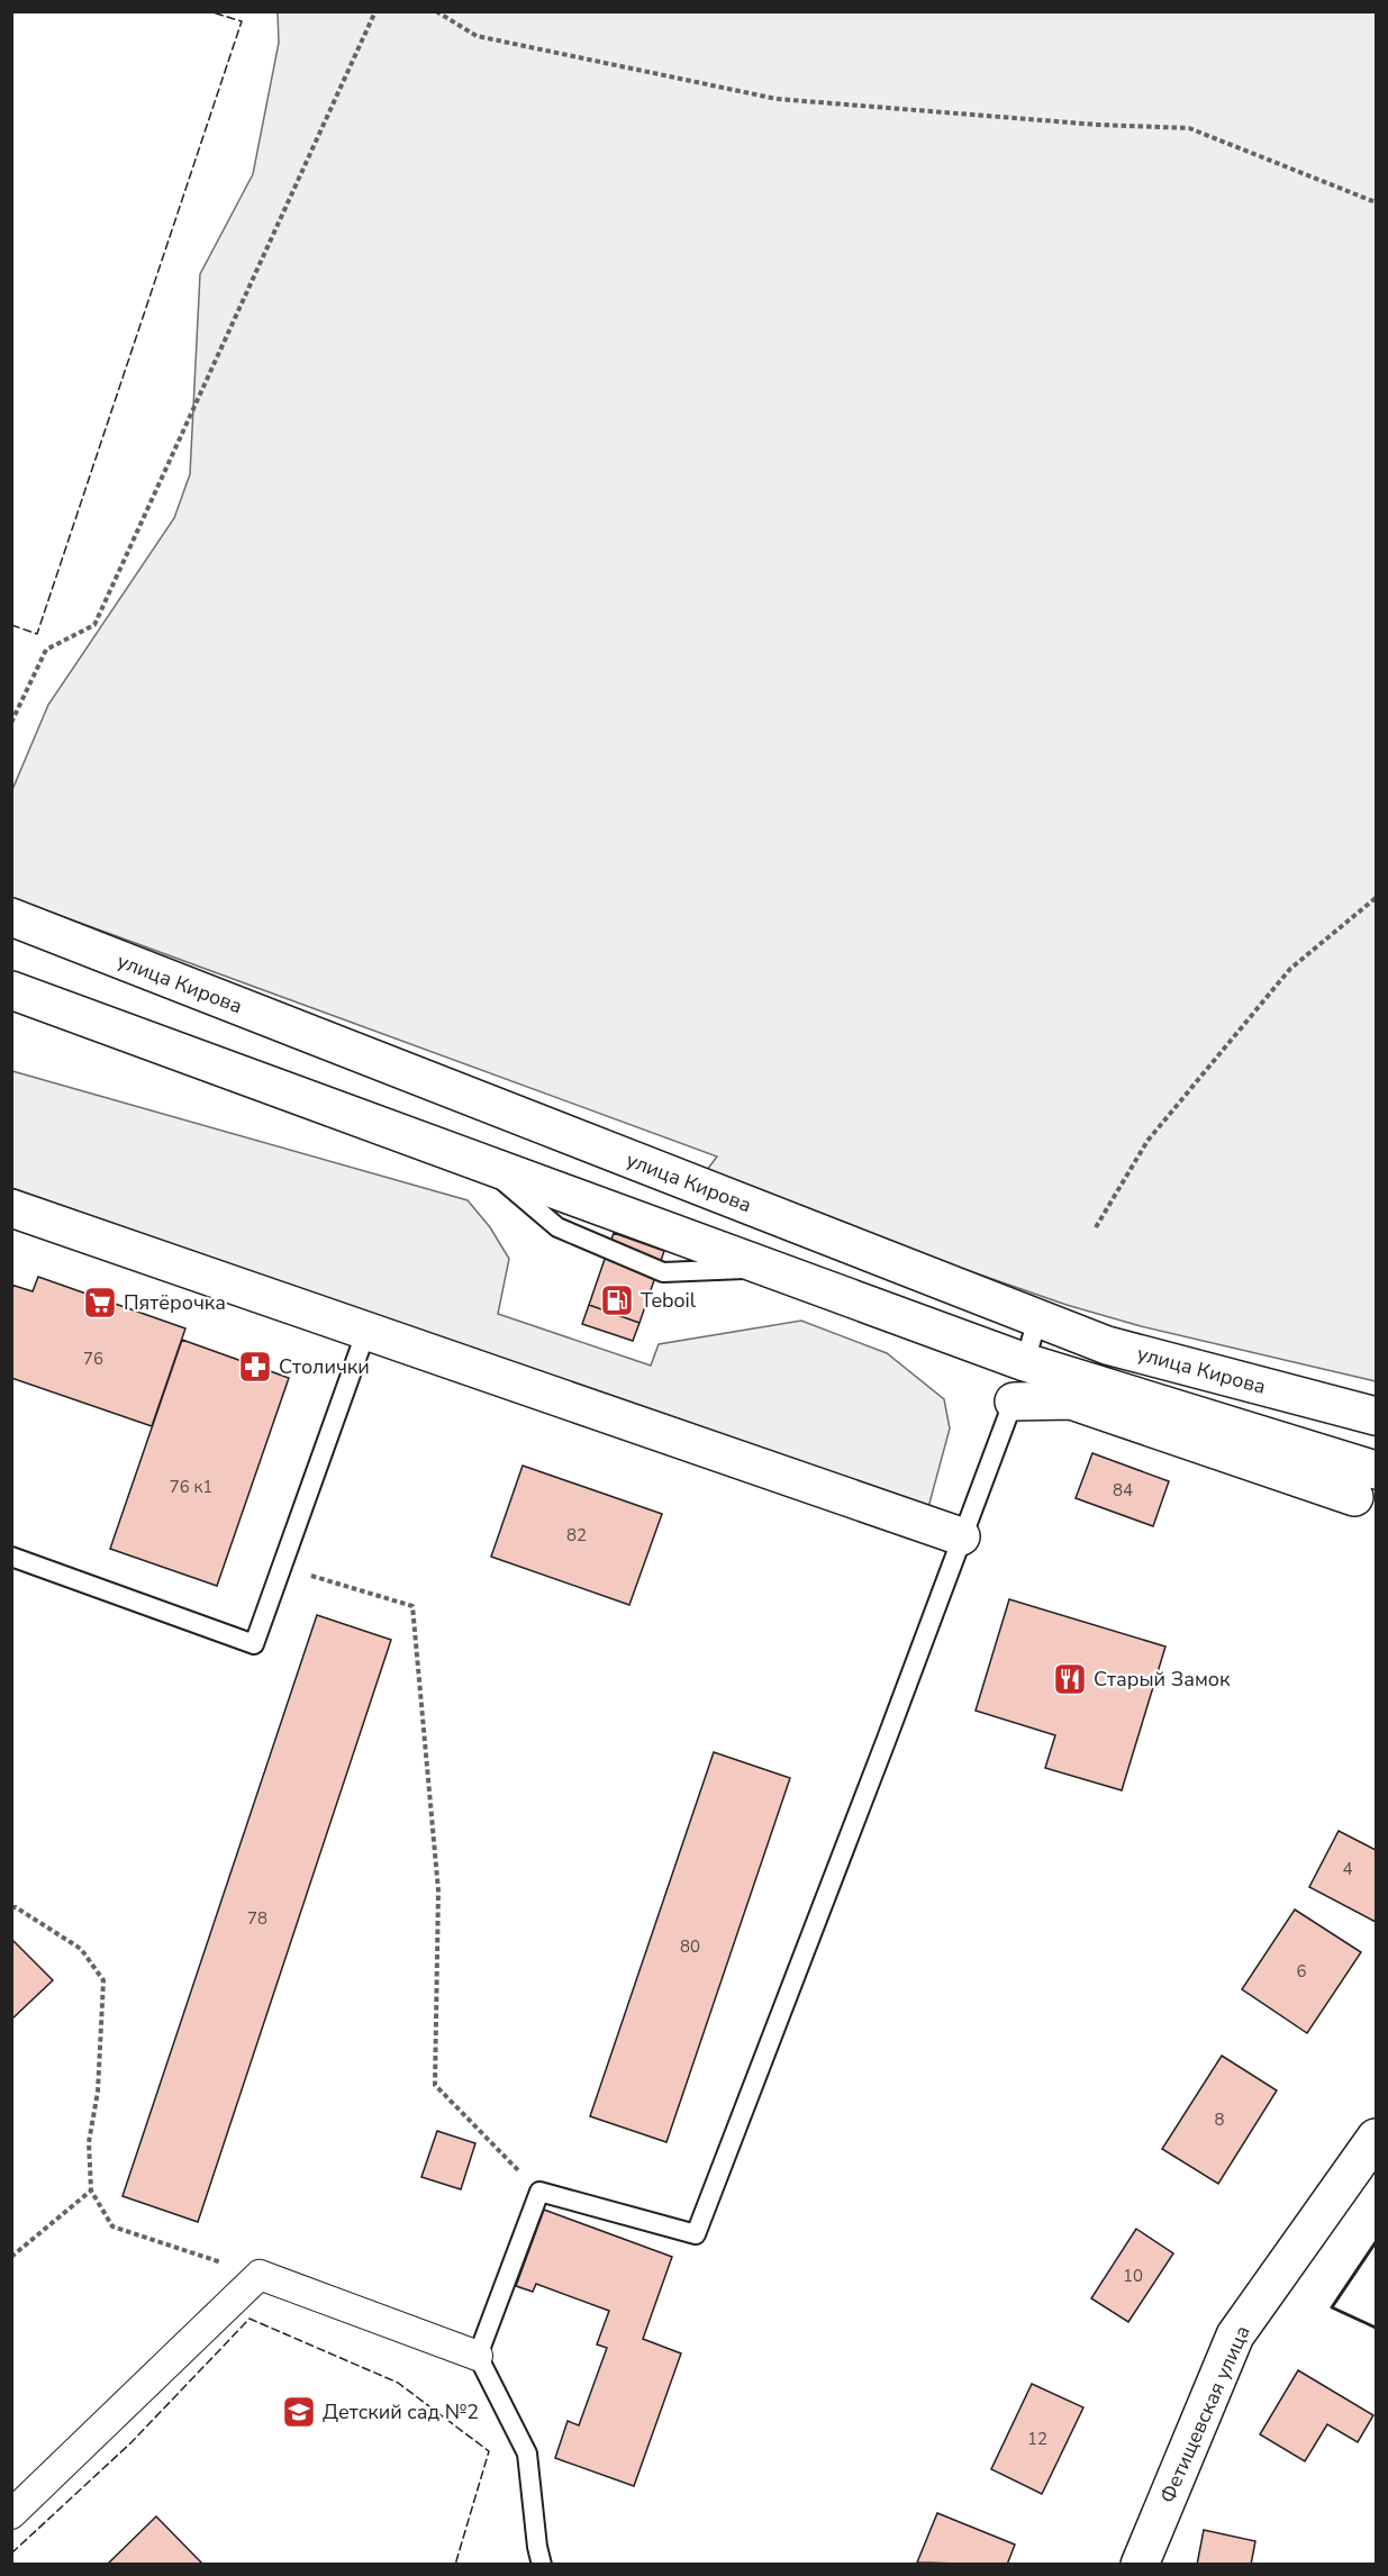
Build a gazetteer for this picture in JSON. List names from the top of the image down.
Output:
{
  "streets": {
    "main road": ["улица Кирова", "Фетищевская улица"]
  },
  "places": {
    "fuel station": ["Teboil"],
    "supermarket": ["Пятёрочка"],
    "pharmacy": ["Столички"],
    "restaurant": ["Старый Замок"],
    "school or university": ["Детский сад №2"]
  },
  "house_numbers": [
    "76",
    "76 к1",
    "84",
    "82",
    "4",
    "78",
    "80",
    "6",
    "8",
    "10",
    "12"
  ]
}
